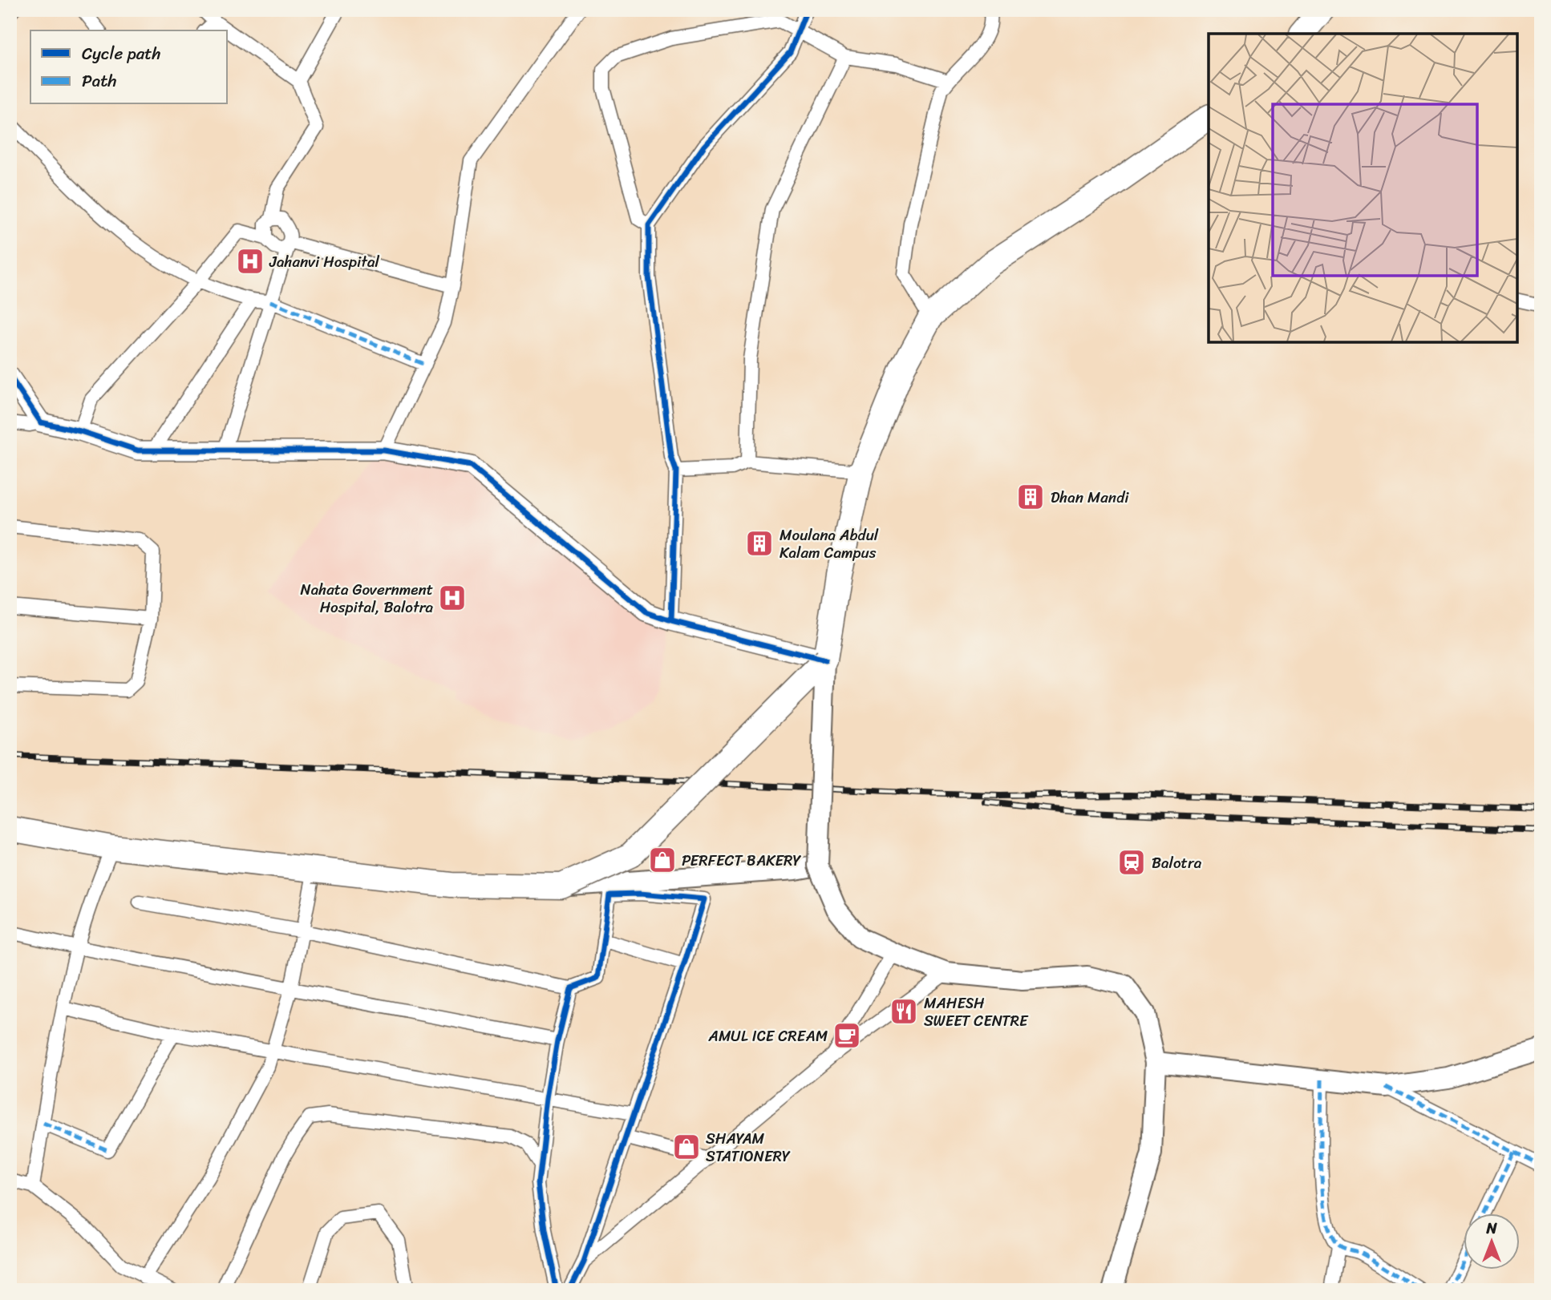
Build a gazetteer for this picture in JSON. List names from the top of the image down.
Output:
{
  "places": {
    "hospital": ["Jahanvi Hospital", "Nahata Government Hospital, Balotra"],
    "building": ["Dhan Mandi", "Moulana Abdul Kalam Campus"],
    "shop": ["PERFECT BAKERY", "SHAYAM STATIONERY"],
    "station": ["Balotra"],
    "restaurant": ["MAHESH SWEET CENTRE"],
    "cafe": ["AMUL ICE CREAM"]
  },
  "legend": ["Cycle path", "Path"],
  "north": "top"
}
